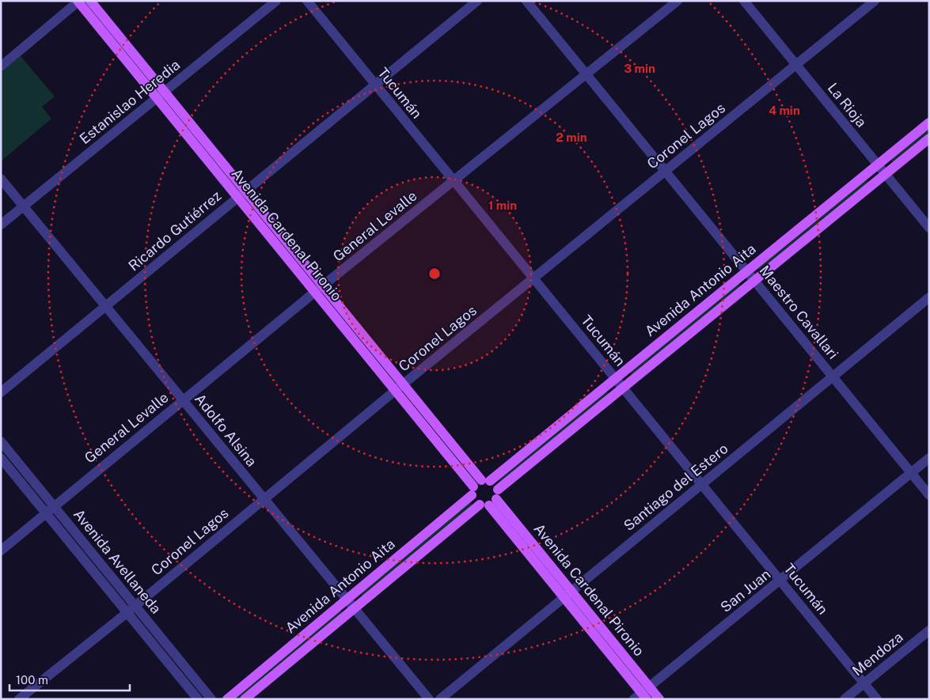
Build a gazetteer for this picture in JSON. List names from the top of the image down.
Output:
{
  "streets": {
    "main road": ["Avenida Cardenal Pironio", "Avenida Antonio Aita"],
    "street": [
      "Tucumán",
      "Estanislao Heredia",
      "La Rioja",
      "Coronel Lagos",
      "General Levalle",
      "Ricardo Gutiérrez",
      "Maestro Cavallari",
      "Adolfo Alsina",
      "Santiago del Estero",
      "Avenida Avellaneda",
      "San Juan",
      "Mendoza"
    ]
  },
  "crossings": [
    ["Tucumán", "Coronel Lagos"],
    ["Tucumán", "General Levalle"],
    ["Tucumán", "Ricardo Gutiérrez"],
    ["Tucumán", "Avenida Antonio Aita"],
    ["Tucumán", "Santiago del Estero"],
    ["Tucumán", "San Juan"],
    ["Tucumán", "Mendoza"],
    ["Estanislao Heredia", "Avenida Cardenal Pironio"],
    ["Estanislao Heredia", "Adolfo Alsina"],
    ["La Rioja", "Coronel Lagos"],
    ["La Rioja", "Avenida Antonio Aita"],
    ["Coronel Lagos", "Avenida Cardenal Pironio"],
    ["Coronel Lagos", "Maestro Cavallari"],
    ["Coronel Lagos", "Adolfo Alsina"],
    ["Coronel Lagos", "Avenida Avellaneda"],
    ["General Levalle", "Avenida Cardenal Pironio"],
    ["General Levalle", "Maestro Cavallari"],
    ["General Levalle", "Adolfo Alsina"],
    ["General Levalle", "Avenida Avellaneda"],
    ["Ricardo Gutiérrez", "Avenida Cardenal Pironio"],
    ["Ricardo Gutiérrez", "Adolfo Alsina"],
    ["Avenida Cardenal Pironio", "Avenida Antonio Aita"],
    ["Avenida Cardenal Pironio", "Santiago del Estero"],
    ["Avenida Cardenal Pironio", "San Juan"],
    ["Avenida Antonio Aita", "Maestro Cavallari"],
    ["Avenida Antonio Aita", "Adolfo Alsina"],
    ["Maestro Cavallari", "Santiago del Estero"],
    ["Maestro Cavallari", "San Juan"]
  ],
  "scale_bar": "100 m",
  "rings": [
    "3 min",
    "4 min",
    "2 min",
    "1 min"
  ]
}
